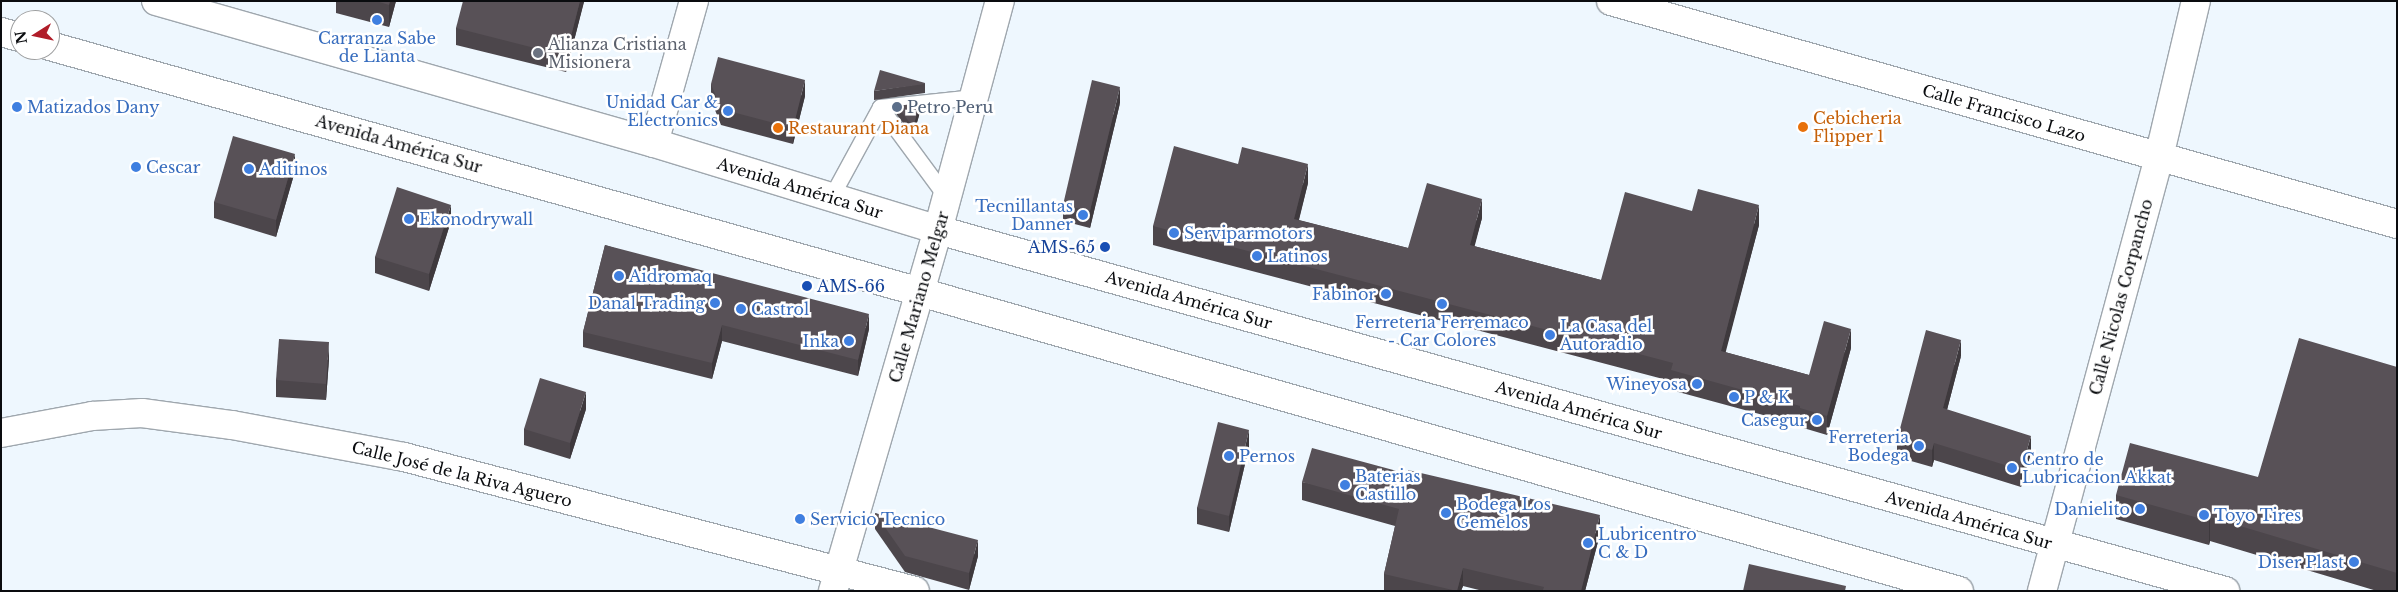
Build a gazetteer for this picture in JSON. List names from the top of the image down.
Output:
{
  "streets": {
    "main road": [
      "Calle Francisco Lazo",
      "Avenida América Sur",
      "Calle Mariano Melgar",
      "Calle Nicolas Corpancho",
      "Calle José de la Riva Aguero"
    ]
  },
  "crossings": [
    ["Calle Francisco Lazo", "Calle Nicolas Corpancho"],
    ["Avenida América Sur", "Calle Mariano Melgar"],
    ["Avenida América Sur", "Calle Nicolas Corpancho"],
    ["Calle Mariano Melgar", "Calle José de la Riva Aguero"]
  ],
  "places": [
    "Carranza Sabe de Lianta",
    "Alianza Cristiana Misionera",
    "Matizados Dany",
    "Petro Peru",
    "Unidad Car & Electronics",
    "Cebicheria Flipper 1",
    "Restaurant Diana",
    "Cescar",
    "Aditinos",
    "Tecnillantas Danner",
    "Ekonodrywall",
    "Serviparmotors",
    "AMS-65",
    "Latinos",
    "Aidromaq",
    "AMS-66",
    "Fabinor",
    "Danal Trading",
    "Ferreteria Ferremaco - Car Colores",
    "Castrol",
    "La Casa del Autoradio",
    "Inka",
    "Wineyosa",
    "P & K",
    "Casegur",
    "Ferreteria Bodega",
    "Pernos",
    "Centro de Lubricacion Akkat",
    "Baterias Castillo",
    "Danielito",
    "Bodega Los Gemelos",
    "Toyo Tires",
    "Servicio Tecnico",
    "Lubricentro C & D",
    "Diser Plast"
  ],
  "north": "left"
}
